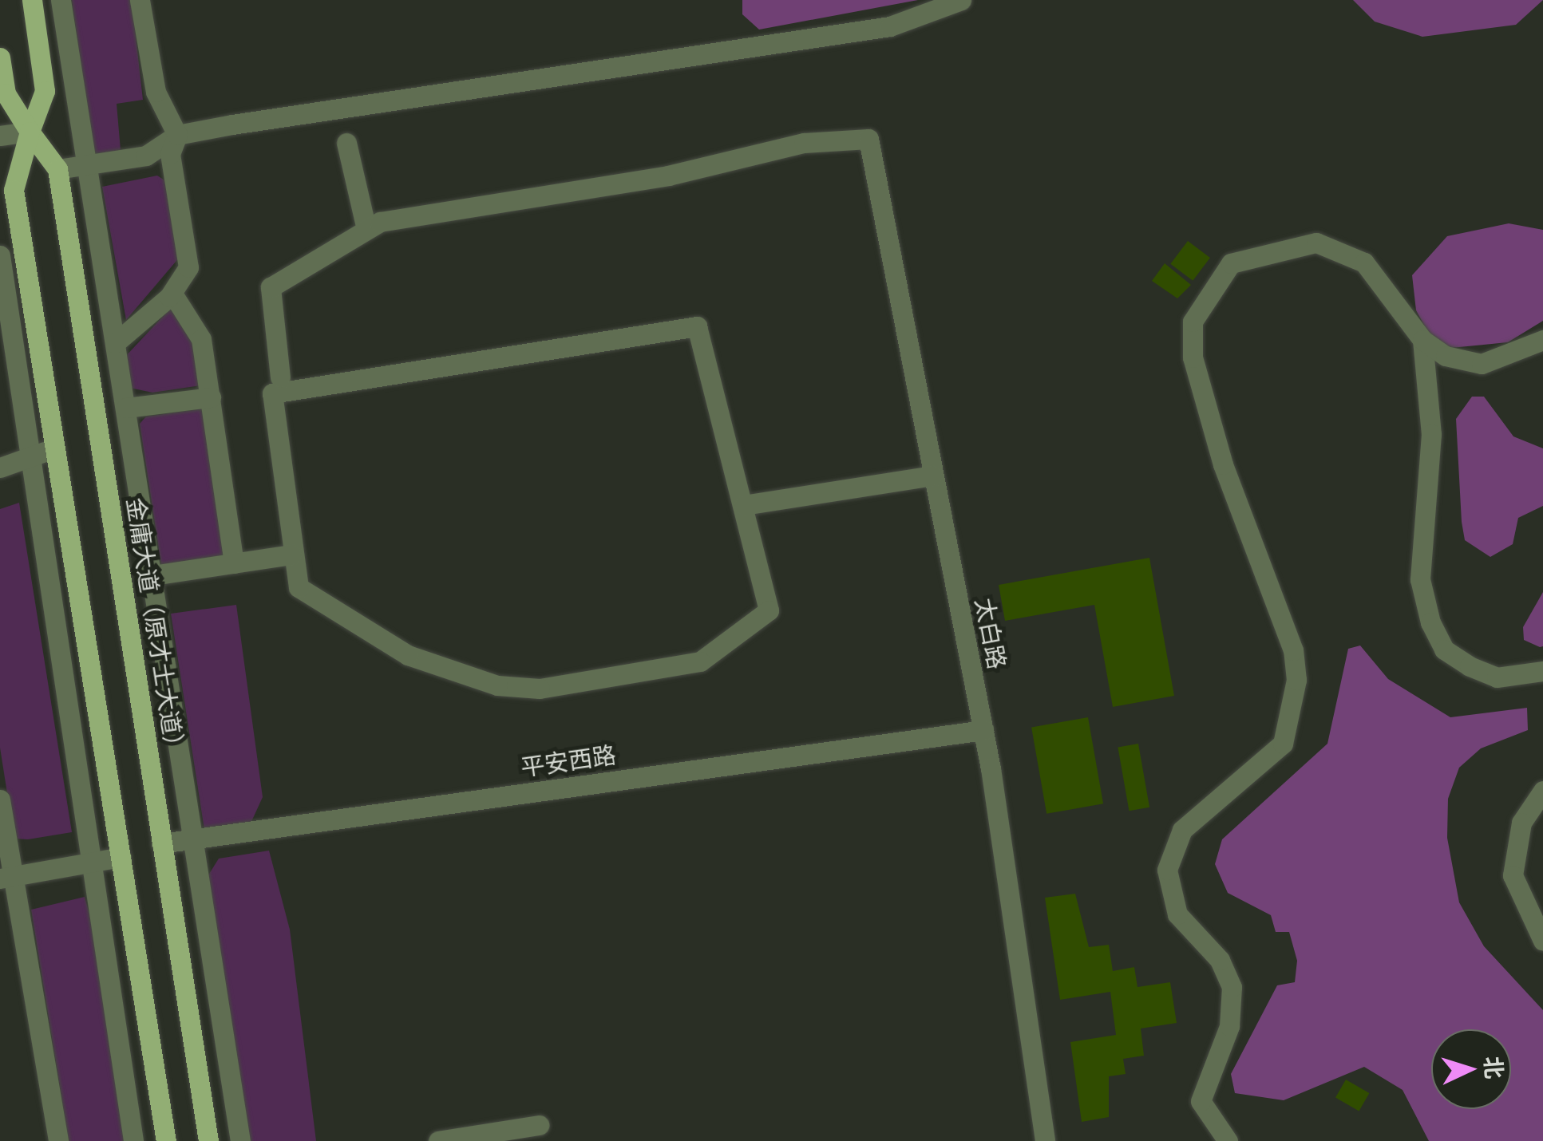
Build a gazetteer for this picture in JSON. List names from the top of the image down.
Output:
{
  "streets": {
    "main road": ["金庸大道（原才士大道）"],
    "street": ["太白路", "平安西路"]
  },
  "crossings": [
    ["金庸大道（原才士大道）", "平安西路"],
    ["太白路", "平安西路"]
  ],
  "north": "right"
}
